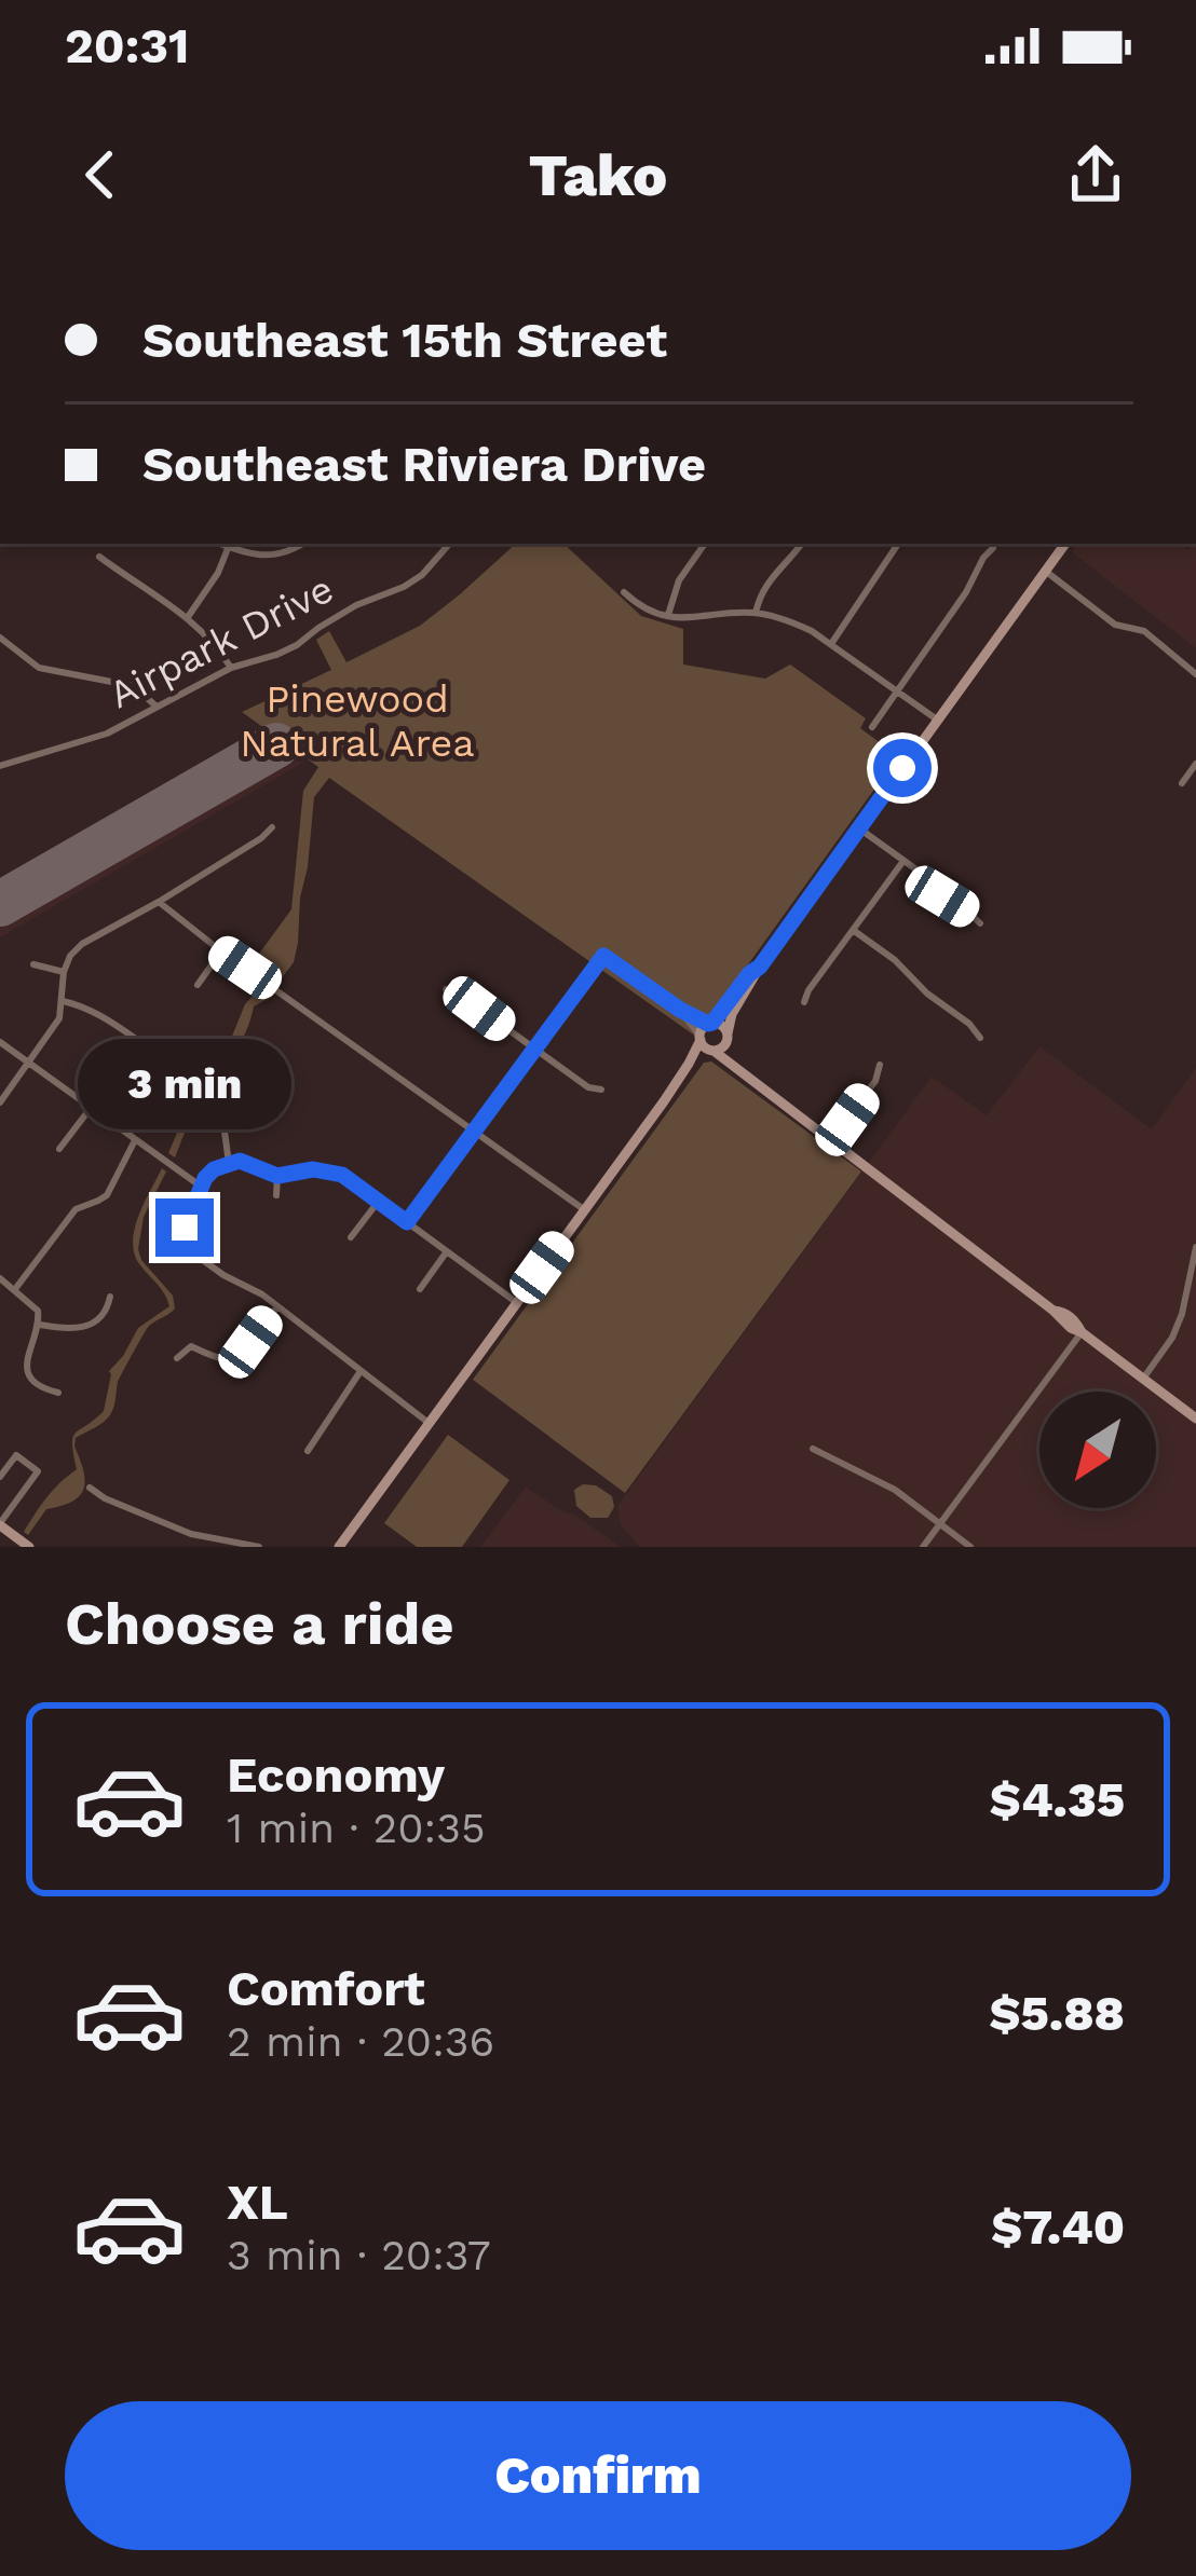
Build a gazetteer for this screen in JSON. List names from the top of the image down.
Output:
{
  "streets": {
    "street": ["Airpark Drive"]
  },
  "parks": ["Pinewood Natural Area"],
  "north": "bottom left",
  "page": {
    "status": "20:31",
    "header": "Tako",
    "banner": ["Southeast 15th Street", "Southeast Riviera Drive"],
    "bubble": "3 min",
    "heading": "Choose a ride",
    "list": [
      {
        "name": "Economy",
        "note": "1 min · 20:35",
        "value": "$4.35"
      },
      {
        "name": "Comfort",
        "note": "2 min · 20:36",
        "value": "$5.88"
      },
      {
        "name": "XL",
        "note": "3 min · 20:37",
        "value": "$7.40"
      }
    ],
    "buttons": "Confirm"
  }
}
